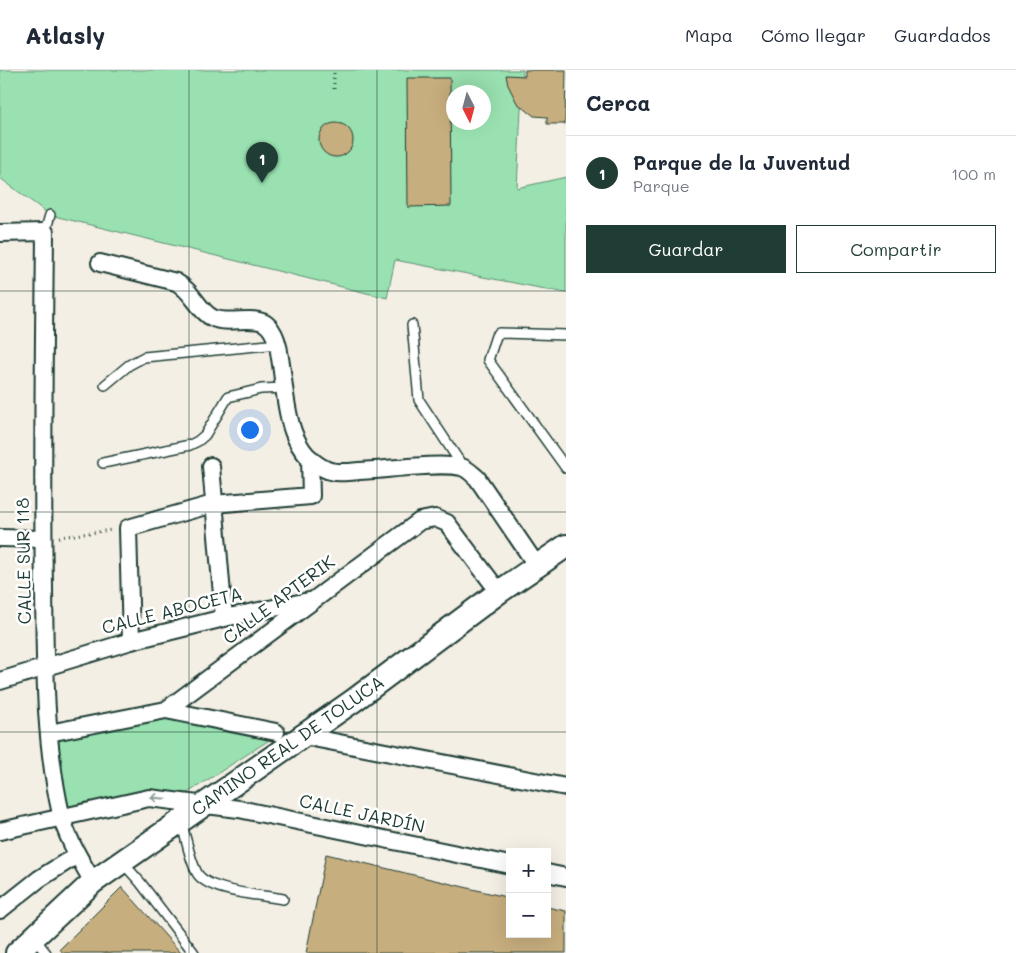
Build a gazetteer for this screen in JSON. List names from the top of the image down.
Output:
{
  "streets": {
    "main road": ["CAMINO REAL DE TOLUCA"],
    "street": [
      "CALLE SUR 118",
      "CALLE APTERIK",
      "CALLE ABOCETA",
      "CALLE JARDÍN"
    ]
  },
  "crossings": [
    ["CALLE SUR 118", "CALLE APTERIK"],
    ["CALLE SUR 118", "CALLE ABOCETA"],
    ["CALLE SUR 118", "CAMINO REAL DE TOLUCA"],
    ["CALLE SUR 118", "CALLE JARDÍN"],
    ["CALLE APTERIK", "CALLE ABOCETA"],
    ["CALLE APTERIK", "CAMINO REAL DE TOLUCA"],
    ["CAMINO REAL DE TOLUCA", "CALLE JARDÍN"]
  ],
  "north": "bottom",
  "page": {
    "header": "Atlasly",
    "nav": ["Mapa", "Cómo llegar", "Guardados"],
    "heading": "Cerca",
    "list": [
      {
        "mark": "1",
        "name": "Parque de la Juventud",
        "note": "Parque",
        "value": "100 m"
      }
    ],
    "pins": "1",
    "buttons": ["Guardar", "Compartir"],
    "map_buttons": ["+", "−"]
  }
}
